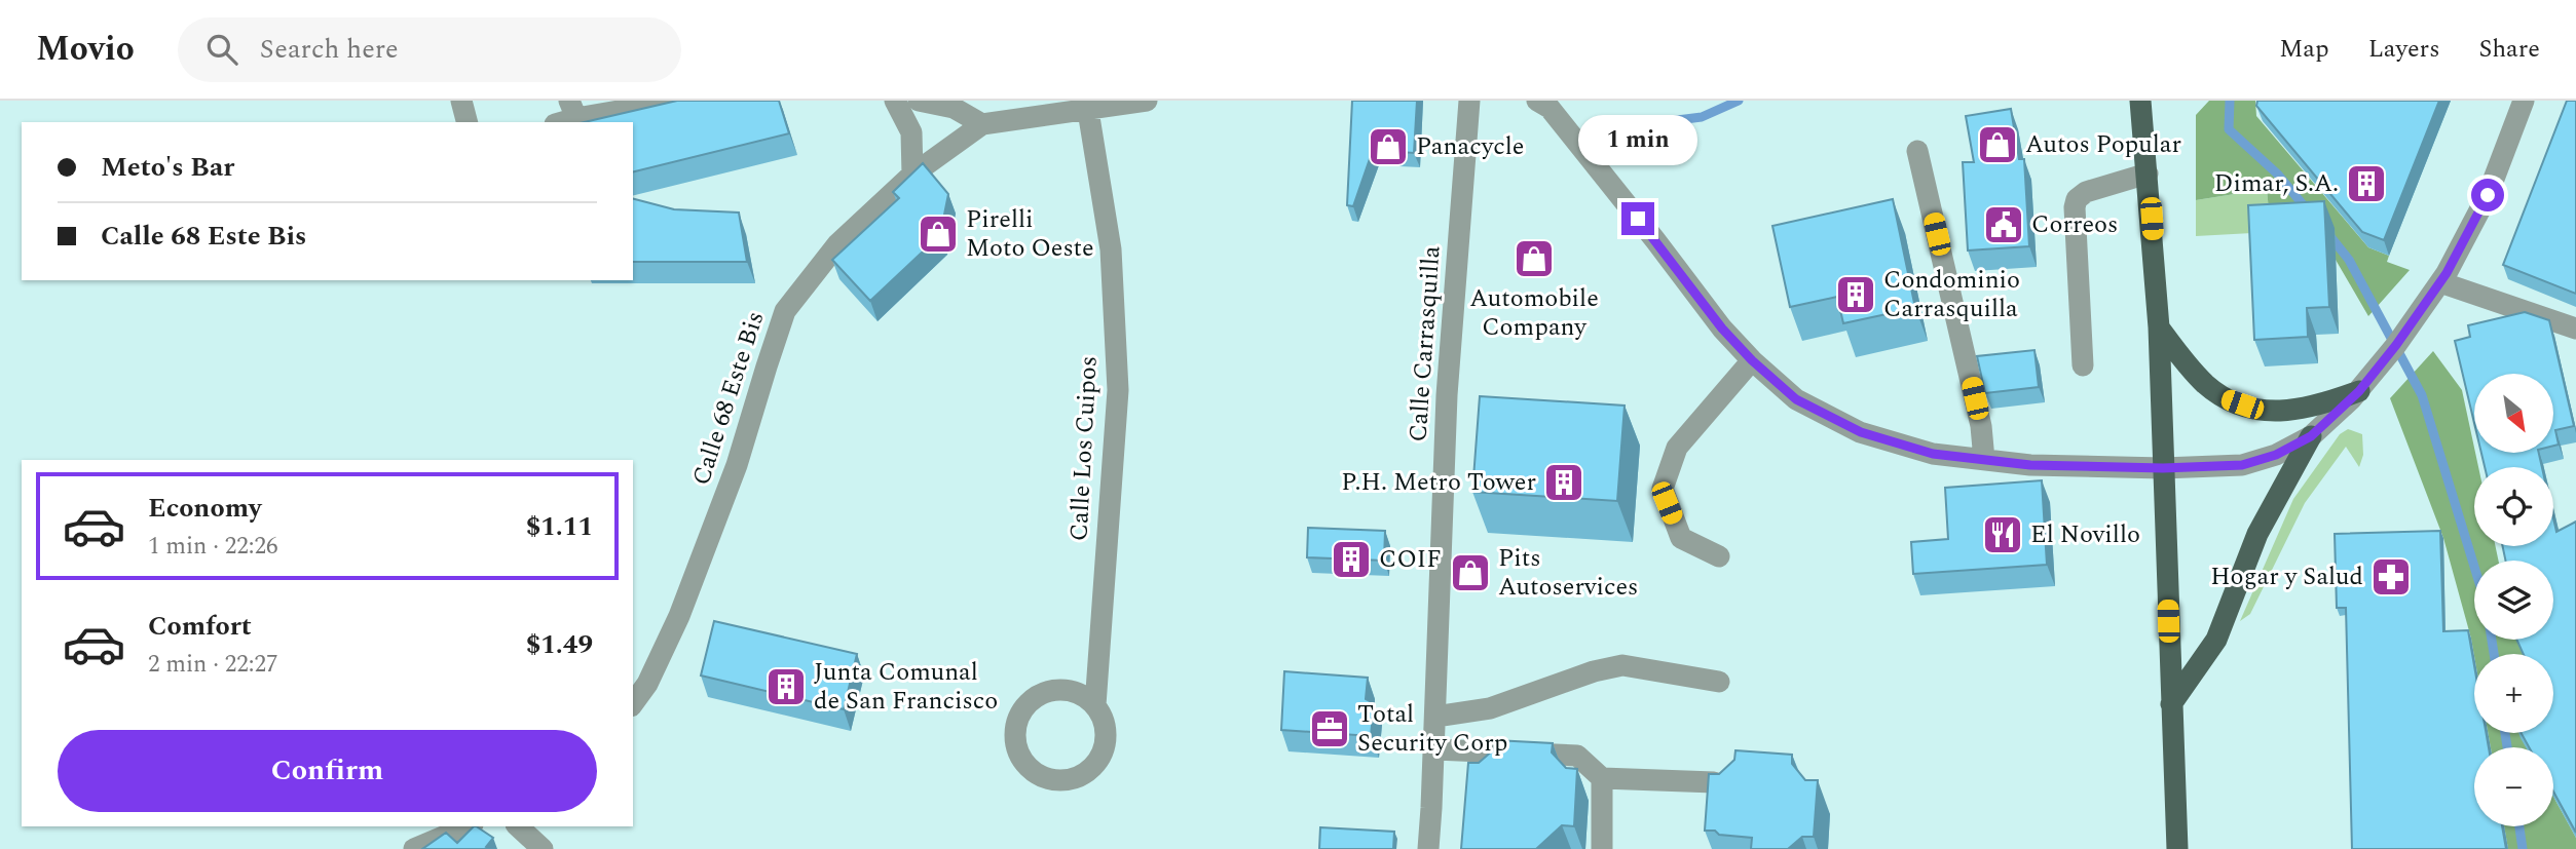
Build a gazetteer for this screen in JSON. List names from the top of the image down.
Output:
{
  "streets": {
    "street": ["Calle Carrasquilla", "Calle 68 Este Bis", "Calle Los Cuipos"]
  },
  "crossings": [
    ["Calle 68 Este Bis", "Calle Los Cuipos"]
  ],
  "places": {
    "shop": [
      "Autos Popular",
      "Panacycle",
      "Pirelli Moto Oeste",
      "Automobile Company",
      "Pits Autoservices"
    ],
    "building": [
      "Dimar, S.A.",
      "Condominio Carrasquilla",
      "P.H. Metro Tower",
      "COIF",
      "Junta Comunal de San Francisco"
    ],
    "public building": ["Correos"],
    "restaurant": ["El Novillo"],
    "pharmacy": ["Hogar y Salud"],
    "office": ["Total Security Corp"]
  },
  "north": "bottom right",
  "page": {
    "header": "Movio",
    "search": "Search here",
    "nav": ["Map", "Layers", "Share"],
    "bubble": "1 min",
    "banner": ["Meto's Bar", "Calle 68 Este Bis"],
    "map_buttons": ["+", "−"],
    "list": [
      {
        "name": "Economy",
        "note": "1 min · 22:26",
        "value": "$1.11"
      },
      {
        "name": "Comfort",
        "note": "2 min · 22:27",
        "value": "$1.49"
      }
    ],
    "buttons": "Confirm"
  }
}
